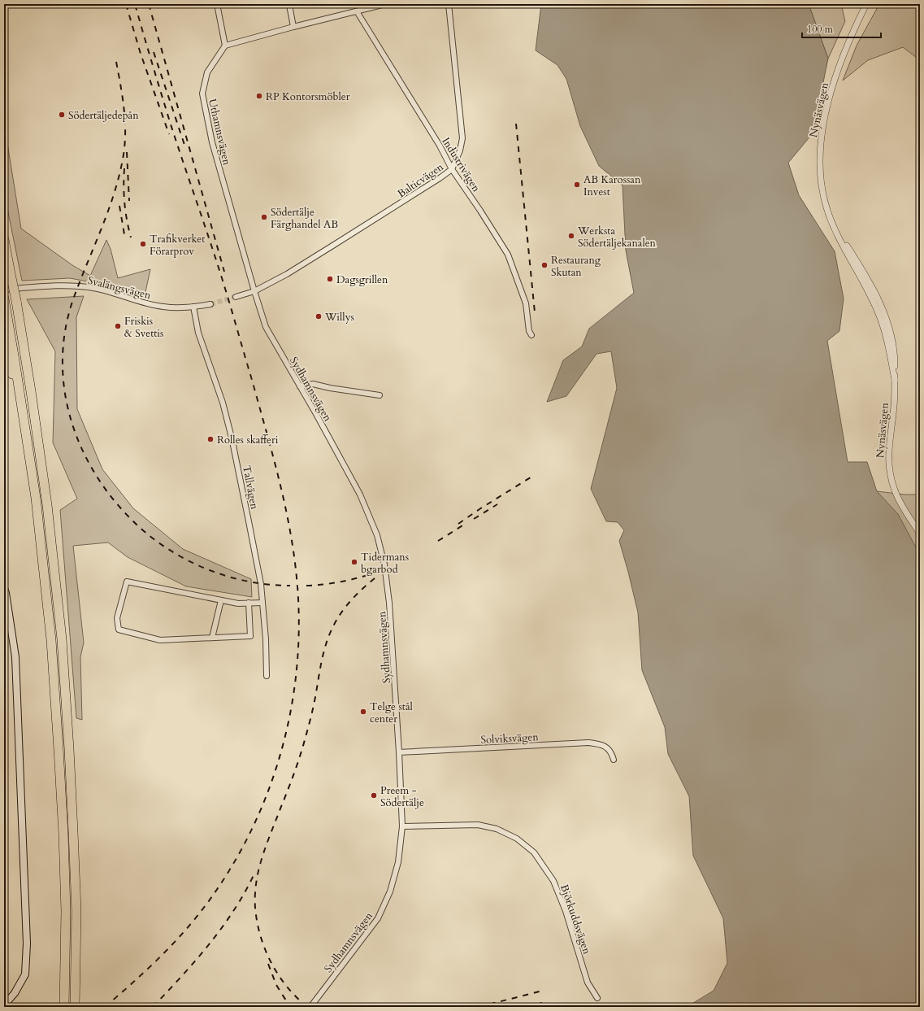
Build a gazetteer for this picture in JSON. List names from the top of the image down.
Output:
{
  "streets": {
    "street": [
      "Nynäsvägen",
      "Uthamnsvägen",
      "Industrivägen",
      "Balticvägen",
      "Svalängsvägen",
      "Sydhamnsvägen",
      "Tallvägen",
      "Solviksvägen",
      "Björkuddsvägen"
    ]
  },
  "crossings": [
    ["Uthamnsvägen", "Balticvägen"],
    ["Uthamnsvägen", "Sydhamnsvägen"],
    ["Industrivägen", "Balticvägen"],
    ["Balticvägen", "Sydhamnsvägen"],
    ["Svalängsvägen", "Tallvägen"],
    ["Sydhamnsvägen", "Solviksvägen"],
    ["Sydhamnsvägen", "Björkuddsvägen"]
  ],
  "places": [
    "RP Kontorsmöbler",
    "Södertäljedepån",
    "AB Karossan Invest",
    "Södertälje Färghandel AB",
    "Werksta Södertäljekanalen",
    "Trafikverket Förarprov",
    "Restaurang Skutan",
    "Dagsgrillen",
    "Willys",
    "Friskis & Svettis",
    "Rolles skafferi",
    "Tidermans bgarbod",
    "Telge stål center",
    "Preem - Södertälje"
  ],
  "scale_bar": "100 m"
}
